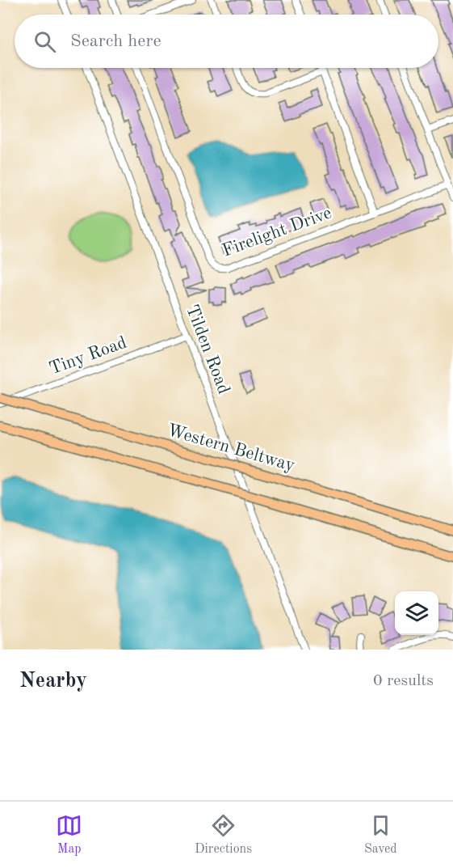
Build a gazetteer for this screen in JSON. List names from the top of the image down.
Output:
{
  "streets": {
    "highway": ["Western Beltway"],
    "street": ["Firelight Drive", "Tilden Road", "Tiny Road"]
  },
  "crossings": [
    ["Tilden Road", "Tiny Road"]
  ],
  "page": {
    "search": "Search here",
    "heading": ["Nearby", "0 results"],
    "nav": ["Map", "Directions", "Saved"]
  }
}
